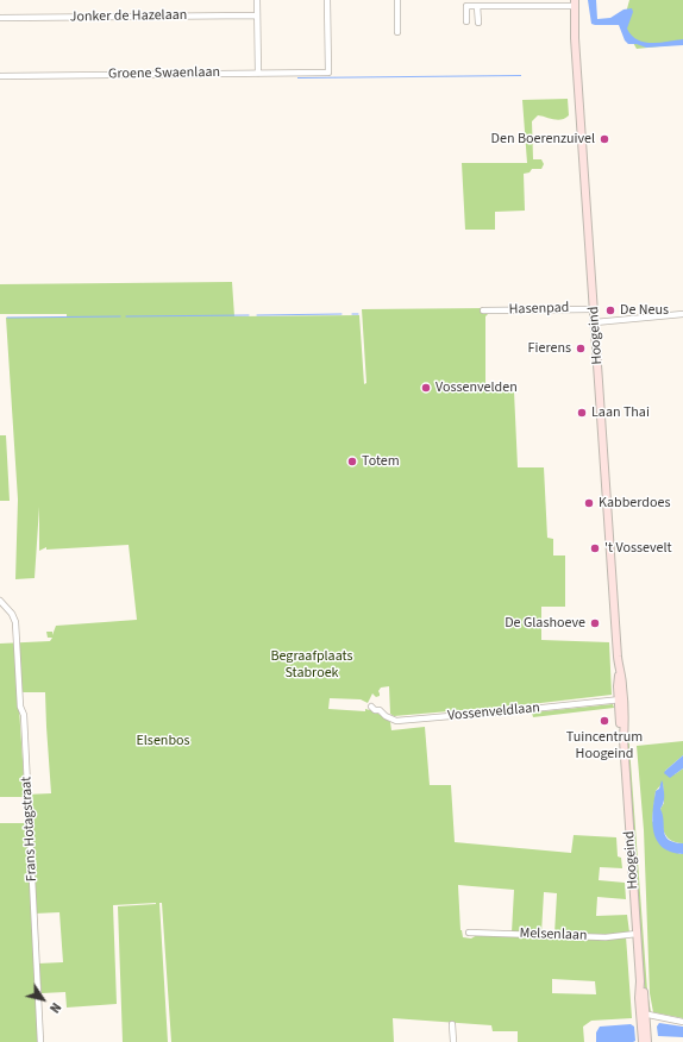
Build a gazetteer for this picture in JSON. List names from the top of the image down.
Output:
{
  "streets": {
    "main road": ["Hoogeind"],
    "street": [
      "Jonker de Hazelaan",
      "Groene Swaenlaan",
      "Hasenpad",
      "Vossenveldlaan",
      "Frans Hotagstraat",
      "Melsenlaan"
    ]
  },
  "crossings": [
    ["Hasenpad", "Hoogeind"],
    ["Hoogeind", "Vossenveldlaan"],
    ["Hoogeind", "Melsenlaan"]
  ],
  "parks": ["Begraafplaats Stabroek", "Elsenbos"],
  "places": [
    "Den Boerenzuivel",
    "De Neus",
    "Fierens",
    "Vossenvelden",
    "Laan Thai",
    "Totem",
    "Kabberdoes",
    "'t Vossevelt",
    "De Glashoeve",
    "Tuincentrum Hoogeind"
  ],
  "north": "bottom right"
}
